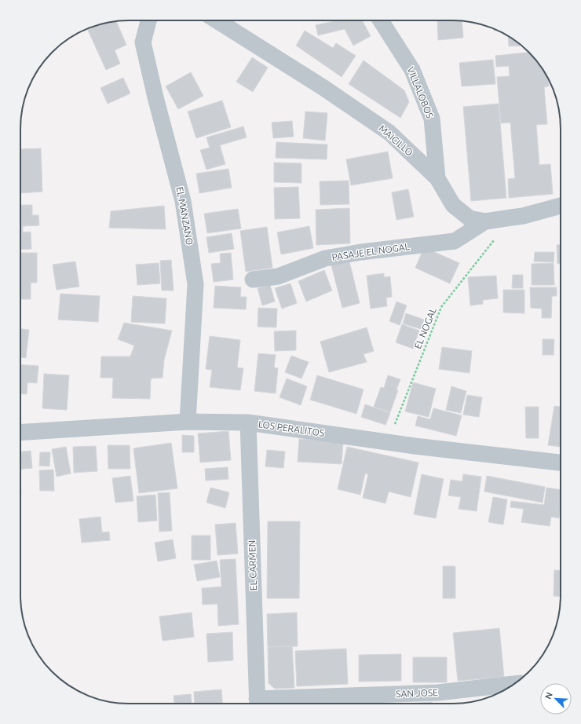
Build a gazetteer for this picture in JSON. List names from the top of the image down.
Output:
{
  "streets": {
    "street": [
      "VILLALOBOS",
      "MAICILLO",
      "EL MANZANO",
      "PASAJE EL NOGAL",
      "LOS PERALITOS",
      "EL CARMEN",
      "SAN JOSE"
    ],
    "path": ["EL NOGAL"]
  },
  "crossings": [
    ["VILLALOBOS", "MAICILLO"],
    ["MAICILLO", "PASAJE EL NOGAL"],
    ["MAICILLO", "EL NOGAL"],
    ["EL MANZANO", "LOS PERALITOS"],
    ["EL NOGAL", "LOS PERALITOS"],
    ["LOS PERALITOS", "EL CARMEN"],
    ["EL CARMEN", "SAN JOSE"]
  ],
  "north": "top left"
}
